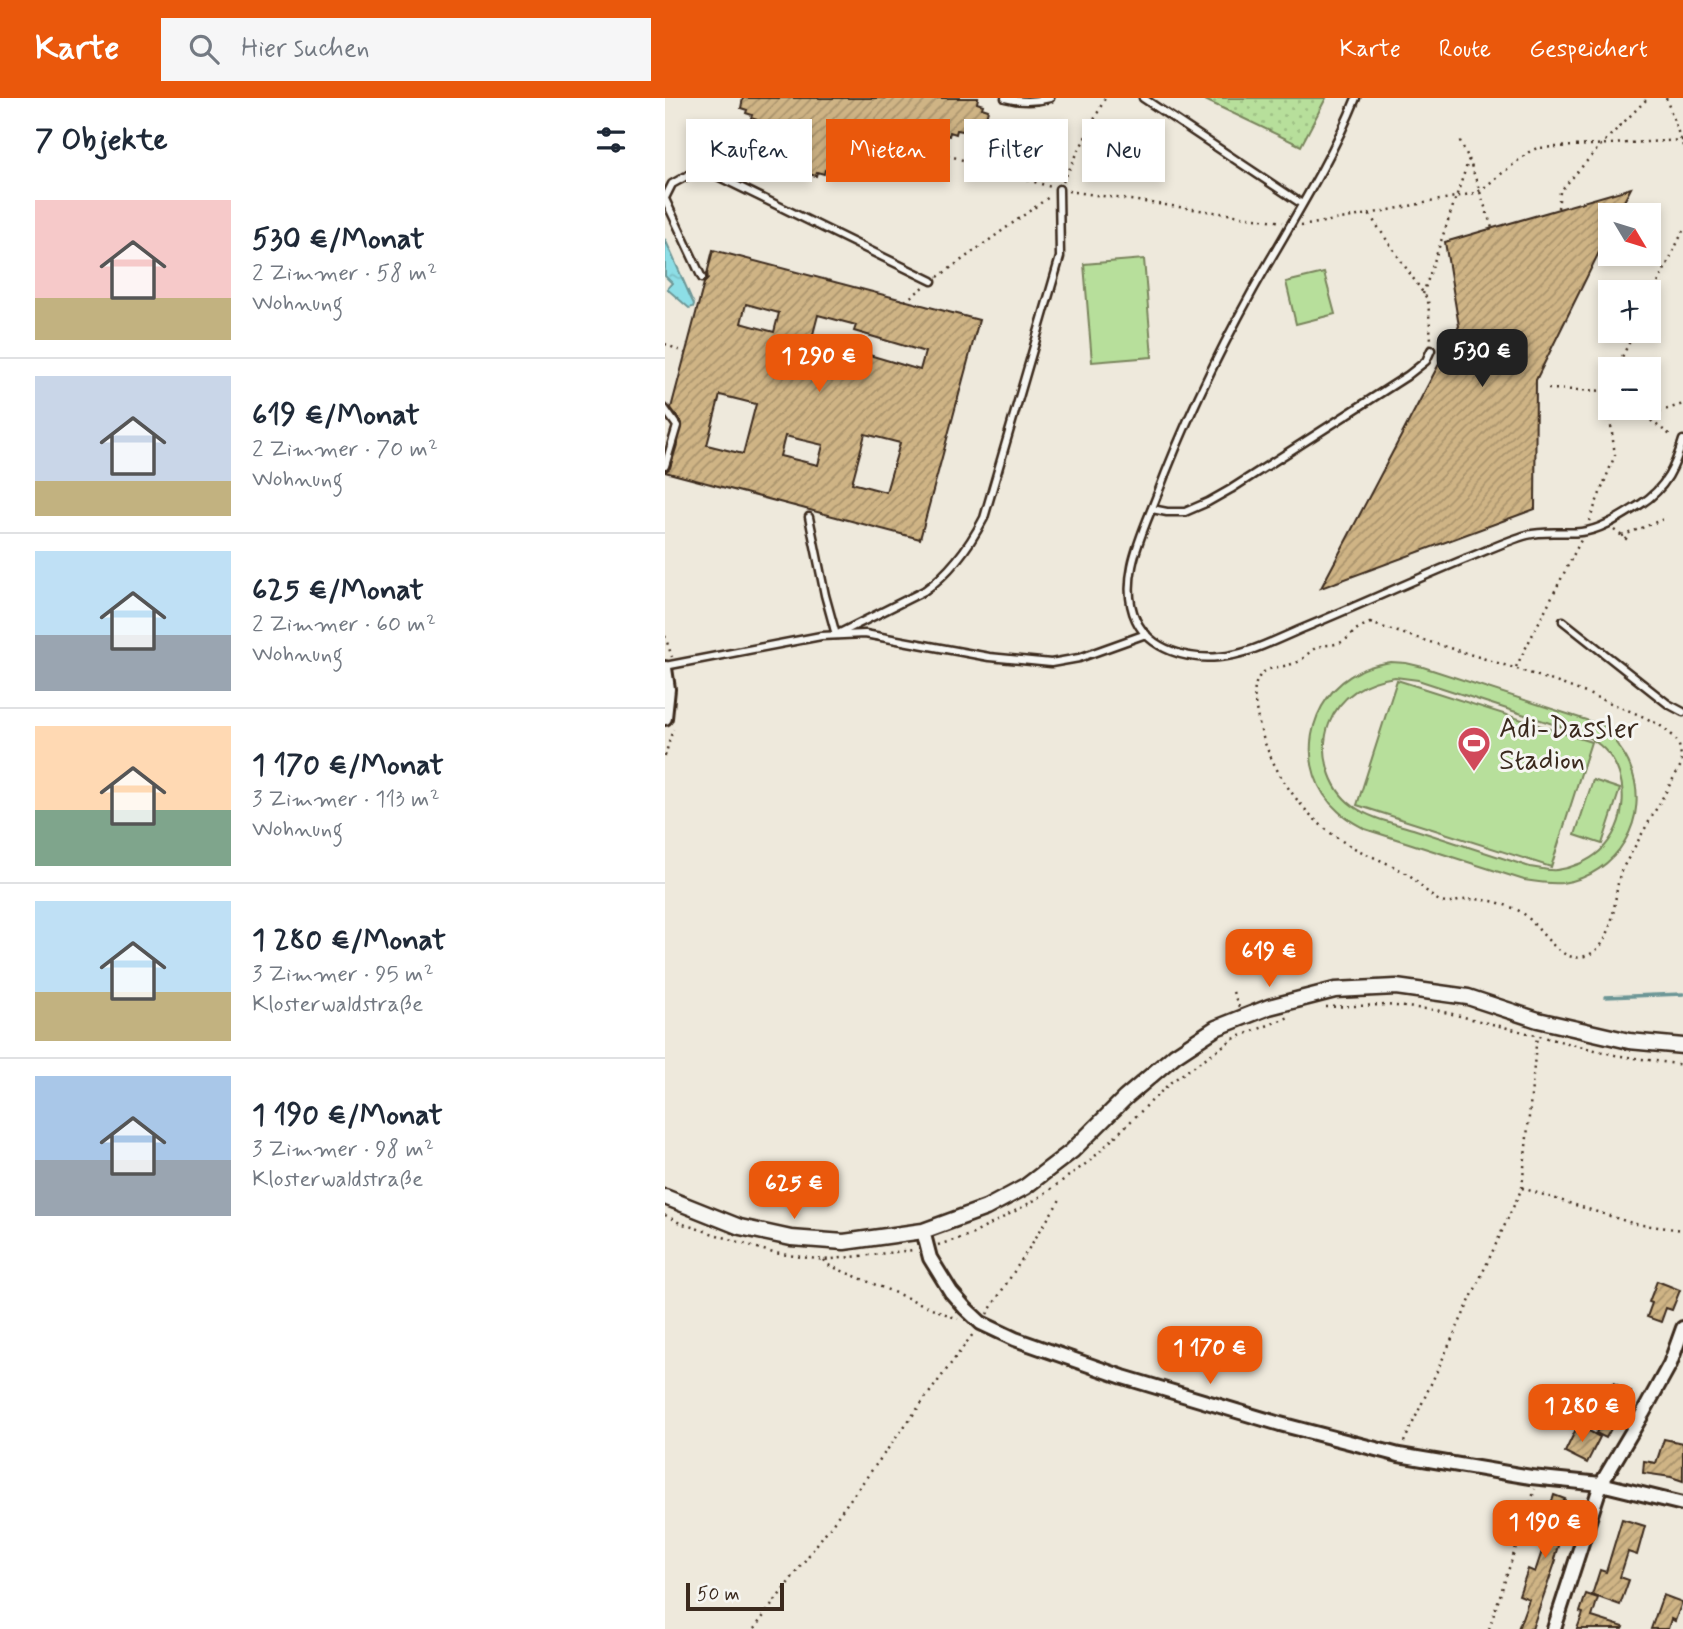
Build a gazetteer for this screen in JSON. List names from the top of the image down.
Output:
{
  "places": {
    "sports": ["Adi-Dassler Stadion"]
  },
  "scale_bar": "50 m",
  "north": "bottom right",
  "page": {
    "header": "Karte",
    "search": "Hier suchen",
    "nav": ["Karte", "Route", "Gespeichert"],
    "heading": "7 Objekte",
    "chip": [
      "Kaufen",
      "Mieten",
      "Filter",
      "Neu"
    ],
    "list": [
      {
        "name": "530 €/Monat",
        "note": "2 Zimmer · 58 m² · Wohnung"
      },
      {
        "name": "619 €/Monat",
        "note": "2 Zimmer · 70 m² · Wohnung"
      },
      {
        "name": "625 €/Monat",
        "note": "2 Zimmer · 60 m² · Wohnung"
      },
      {
        "name": "1 170 €/Monat",
        "note": "3 Zimmer · 113 m² · Wohnung"
      },
      {
        "name": "1 280 €/Monat",
        "note": "3 Zimmer · 95 m² · Klosterwaldstraße"
      },
      {
        "name": "1 190 €/Monat",
        "note": "3 Zimmer · 98 m² · Klosterwaldstraße"
      }
    ],
    "map_buttons": ["+", "−"],
    "price": [
      "530 €",
      "1 290 €",
      "619 €",
      "625 €",
      "1 170 €",
      "1 280 €",
      "1 190 €"
    ],
    "scale": "50 m"
  }
}
